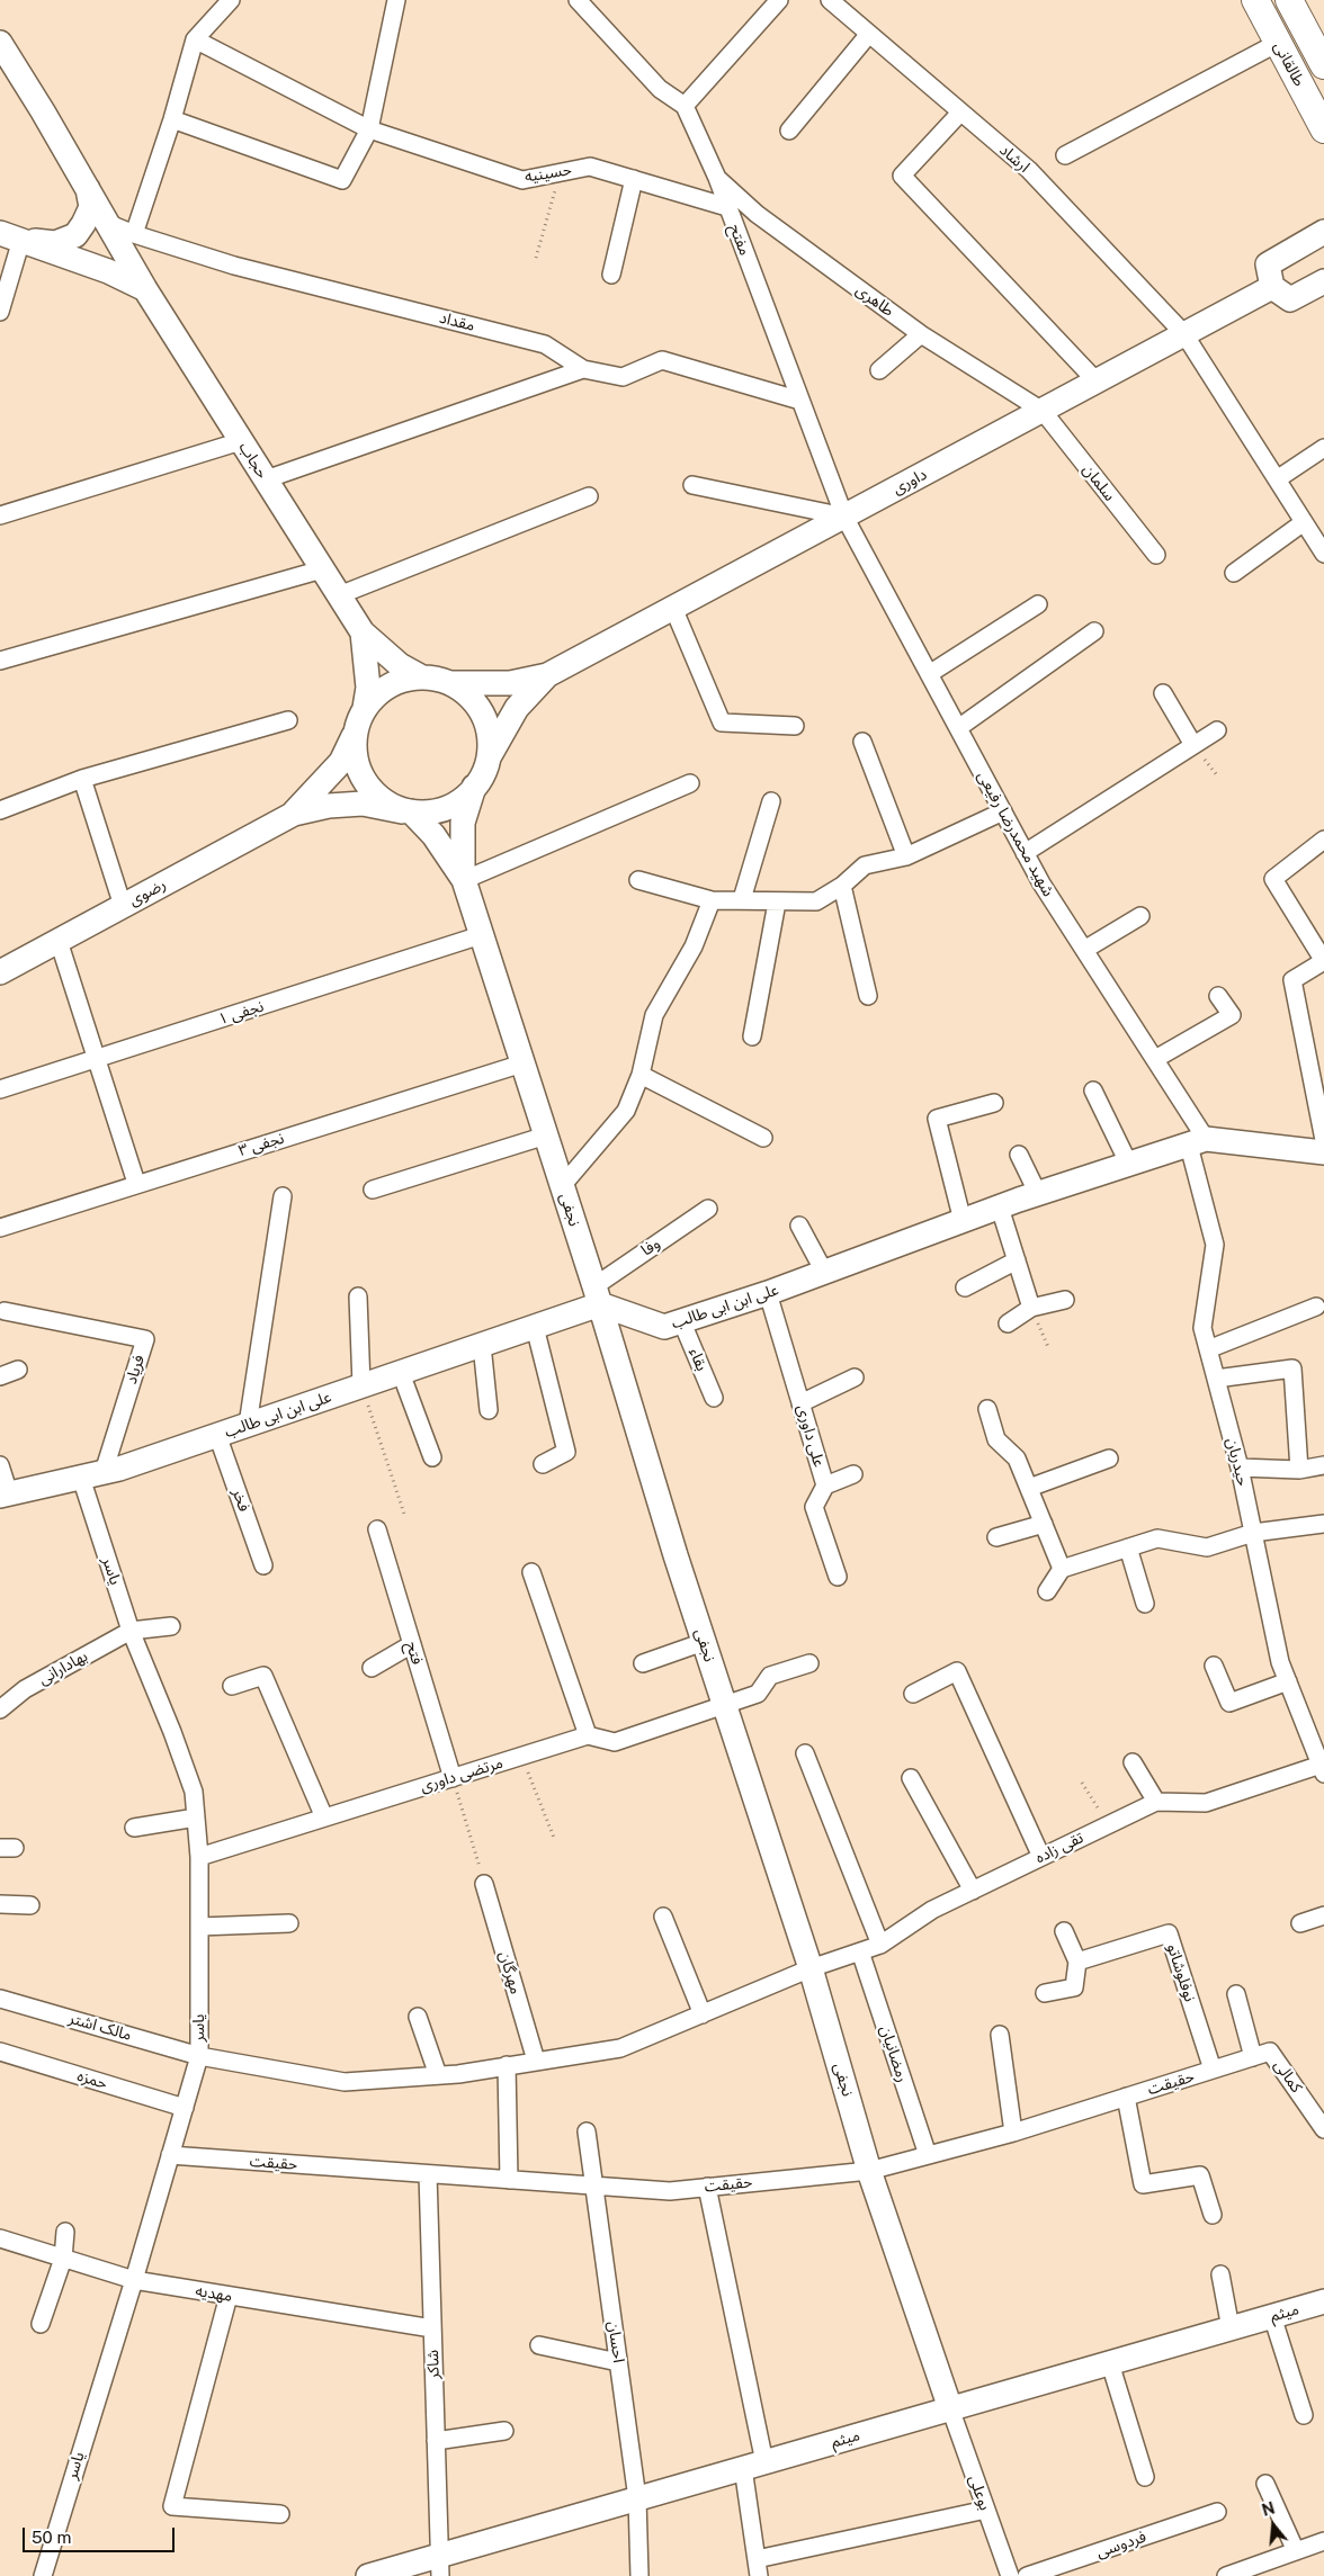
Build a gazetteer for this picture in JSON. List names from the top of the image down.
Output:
{
  "streets": {
    "main road": ["طالقانی"],
    "street": [
      "ارشاد",
      "حسینیه",
      "مفتح",
      "طاهری",
      "مقداد",
      "حجاب",
      "داوری",
      "سلمان",
      "شهید محمدرضا رفیعی",
      "رضوی",
      "نجفی ۱",
      "نجفی ۳",
      "نجفی",
      "وفا",
      "علی ابن ابی طالب",
      "بقاء",
      "فریاد",
      "علی داوری",
      "حیدریان",
      "فخر",
      "یاسر",
      "فتح",
      "بهادارانی",
      "مرتضی داوری",
      "تقی زاده",
      "مهرگان",
      "نوفلوشاتو",
      "مالک اشتر",
      "رمضانیان",
      "کمالی",
      "حمزه",
      "حقیقت",
      "مهدیه",
      "میثم",
      "احسان",
      "شاکر",
      "بوعلی",
      "فردوسی"
    ]
  },
  "crossings": [
    ["ارشاد", "داوری"],
    ["حسینیه", "مفتح"],
    ["مفتح", "طاهری"],
    ["مفتح", "مقداد"],
    ["مفتح", "داوری"],
    ["مفتح", "شهید محمدرضا رفیعی"],
    ["طاهری", "داوری"],
    ["طاهری", "سلمان"],
    ["مقداد", "حجاب"],
    ["داوری", "سلمان"],
    ["داوری", "شهید محمدرضا رفیعی"],
    ["شهید محمدرضا رفیعی", "علی ابن ابی طالب"],
    ["شهید محمدرضا رفیعی", "حیدریان"],
    ["نجفی ۱", "نجفی"],
    ["نجفی ۳", "نجفی"],
    ["نجفی", "وفا"],
    ["نجفی", "علی ابن ابی طالب"],
    ["نجفی", "تقی زاده"],
    ["نجفی", "حقیقت"],
    ["نجفی", "میثم"],
    ["نجفی", "بوعلی"],
    ["وفا", "علی ابن ابی طالب"],
    ["علی ابن ابی طالب", "بقاء"],
    ["علی ابن ابی طالب", "فریاد"],
    ["علی ابن ابی طالب", "علی داوری"],
    ["علی ابن ابی طالب", "حیدریان"],
    ["علی ابن ابی طالب", "فخر"],
    ["علی ابن ابی طالب", "یاسر"],
    ["فریاد", "یاسر"],
    ["حیدریان", "تقی زاده"],
    ["یاسر", "بهادارانی"],
    ["یاسر", "مرتضی داوری"],
    ["یاسر", "مالک اشتر"],
    ["یاسر", "حمزه"],
    ["یاسر", "حقیقت"],
    ["یاسر", "مهدیه"],
    ["فتح", "مرتضی داوری"],
    ["تقی زاده", "مهرگان"],
    ["تقی زاده", "مالک اشتر"],
    ["تقی زاده", "رمضانیان"],
    ["نوفلوشاتو", "حقیقت"],
    ["رمضانیان", "حقیقت"],
    ["کمالی", "حقیقت"],
    ["حقیقت", "احسان"],
    ["حقیقت", "شاکر"],
    ["مهدیه", "شاکر"],
    ["میثم", "احسان"],
    ["میثم", "شاکر"],
    ["میثم", "بوعلی"]
  ],
  "scale_bar": "50 m",
  "north": "top"
}
